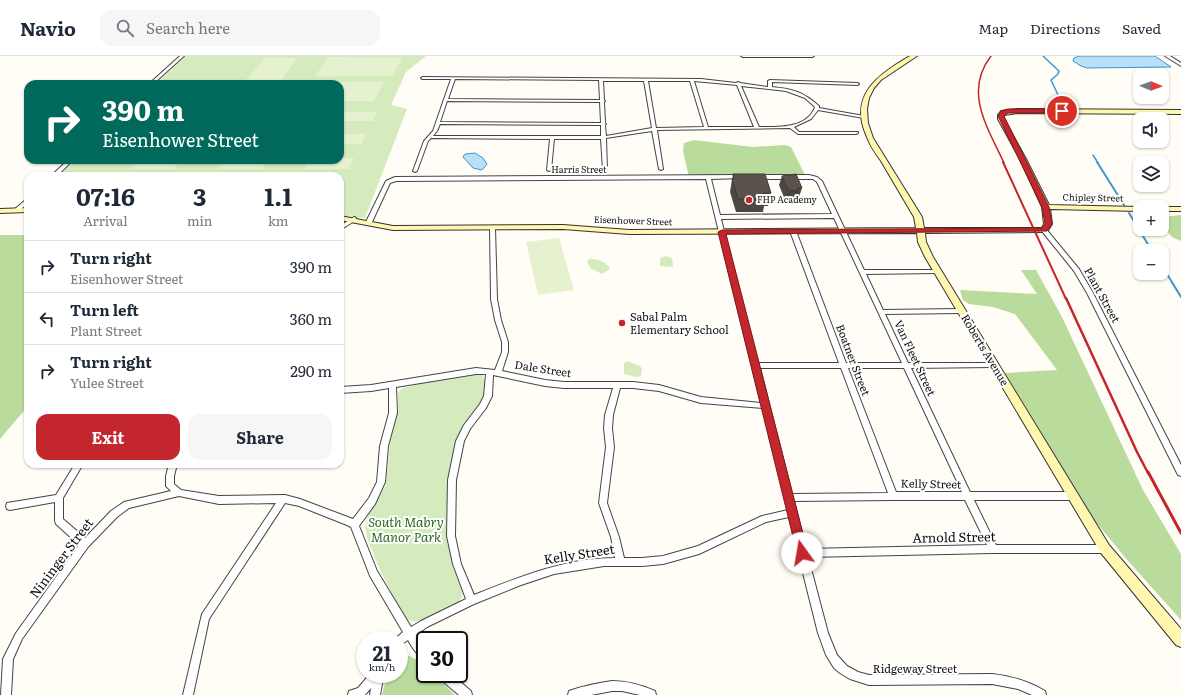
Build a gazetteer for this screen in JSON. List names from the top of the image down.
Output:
{
  "streets": {
    "street": [
      "Harris Street",
      "Chipley Street",
      "Eisenhower Street",
      "Plant Street",
      "Roberts Avenue",
      "Van Fleet Street",
      "Boatner Street",
      "Dale Street",
      "Kelly Street",
      "Arnold Street",
      "Nininger Street",
      "Ridgeway Street"
    ]
  },
  "crossings": [
    ["Harris Street", "Eisenhower Street"],
    ["Harris Street", "Van Fleet Street"],
    ["Harris Street", "Ridgeway Street"],
    ["Eisenhower Street", "Plant Street"],
    ["Eisenhower Street", "Roberts Avenue"],
    ["Eisenhower Street", "Van Fleet Street"],
    ["Eisenhower Street", "Boatner Street"],
    ["Eisenhower Street", "Ridgeway Street"],
    ["Roberts Avenue", "Kelly Street"],
    ["Roberts Avenue", "Arnold Street"],
    ["Van Fleet Street", "Kelly Street"],
    ["Van Fleet Street", "Arnold Street"],
    ["Boatner Street", "Kelly Street"],
    ["Dale Street", "Ridgeway Street"],
    ["Kelly Street", "Ridgeway Street"],
    ["Arnold Street", "Ridgeway Street"]
  ],
  "parks": ["South Mabry Manor Park"],
  "places": ["FHP Academy", "Sabal Palm Elementary School"],
  "north": "right",
  "page": {
    "header": "Navio",
    "search": "Search here",
    "nav": ["Map", "Directions", "Saved"],
    "map_buttons": ["+", "−"],
    "turn": ["390 m", "Eisenhower Street"],
    "eta": [
      "07:16",
      "Arrival",
      "3",
      "min",
      "1.1",
      "km"
    ],
    "list": [
      {
        "name": "Turn right",
        "note": "Eisenhower Street",
        "value": "390 m"
      },
      {
        "name": "Turn left",
        "note": "Plant Street",
        "value": "360 m"
      },
      {
        "name": "Turn right",
        "note": "Yulee Street",
        "value": "290 m"
      }
    ],
    "buttons": ["Exit", "Share"],
    "speed": "21 km/h",
    "limit": "30"
  }
}
